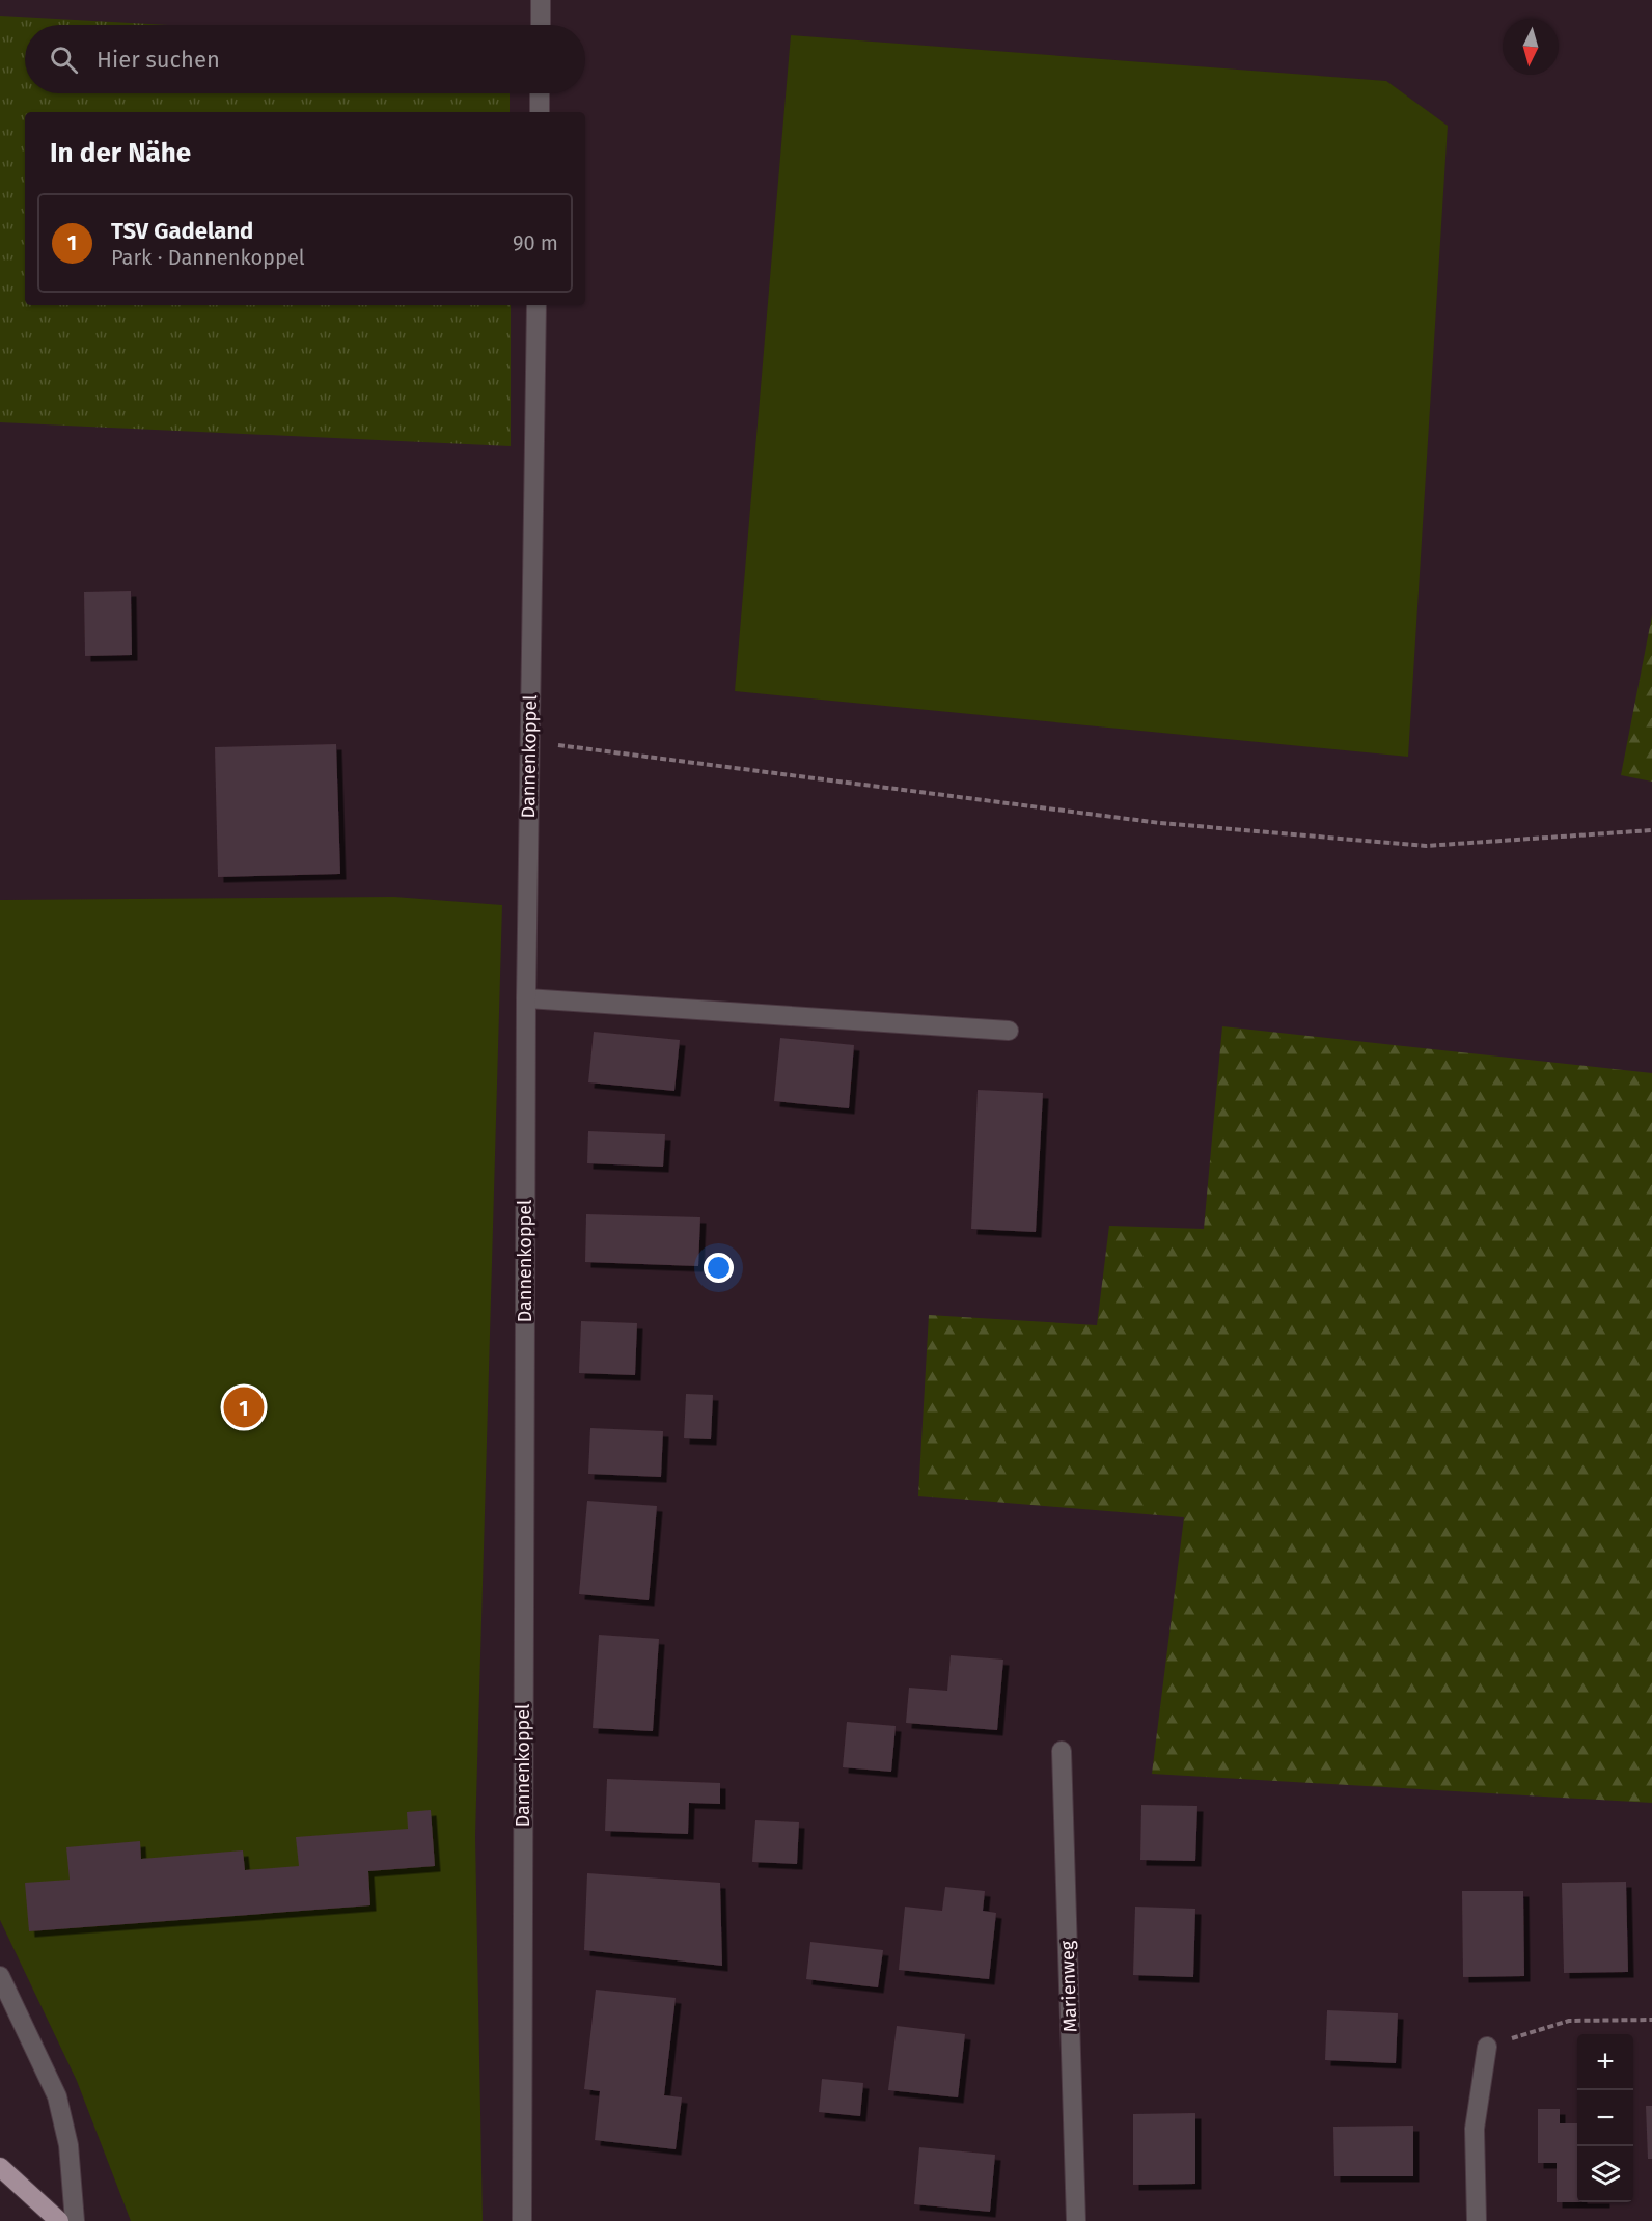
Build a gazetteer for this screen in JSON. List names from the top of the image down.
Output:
{
  "streets": {
    "street": ["Dannenkoppel", "Marienweg"]
  },
  "north": "bottom",
  "page": {
    "search": "Hier suchen",
    "heading": "In der Nähe",
    "list": [
      {
        "mark": "1",
        "name": "TSV Gadeland",
        "note": "Park · Dannenkoppel",
        "value": "90 m"
      }
    ],
    "pins": "1",
    "map_buttons": ["+", "−"]
  }
}
